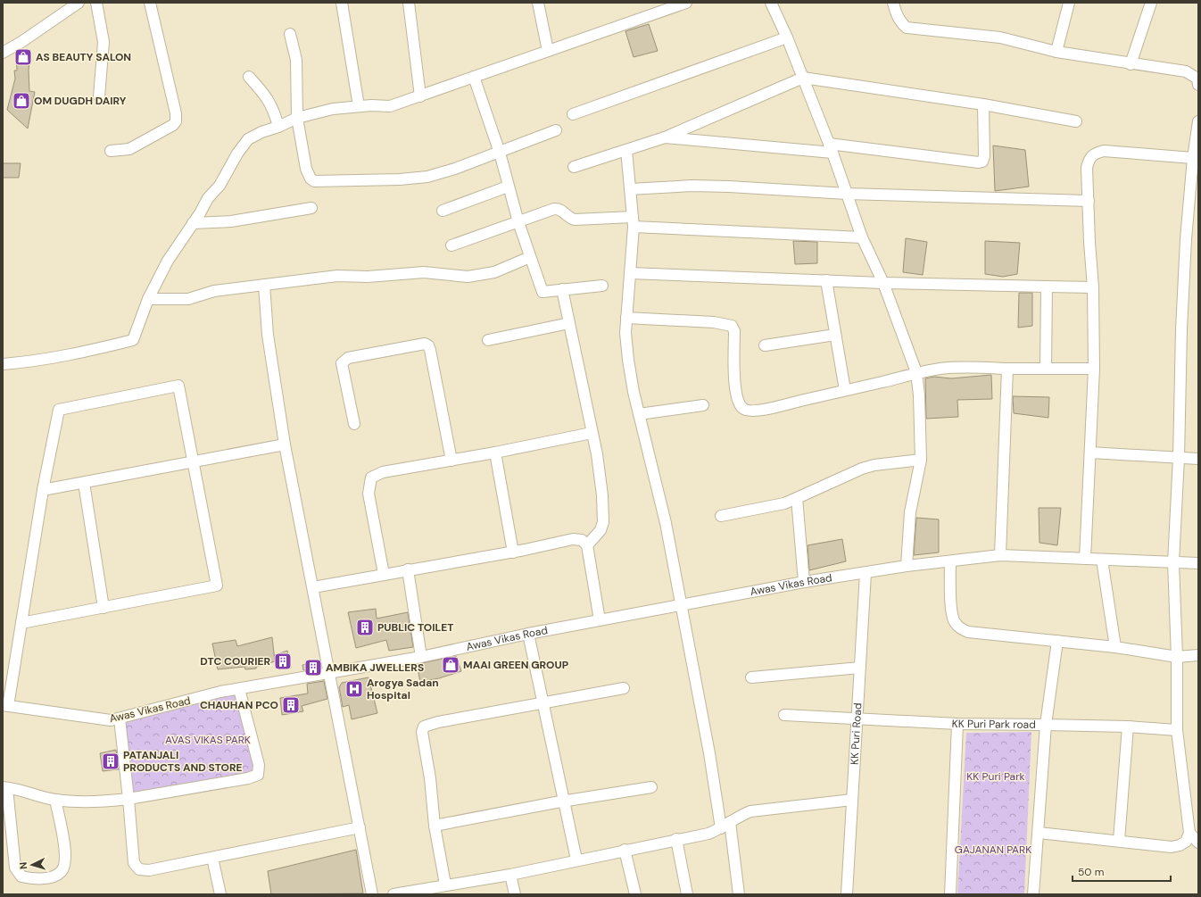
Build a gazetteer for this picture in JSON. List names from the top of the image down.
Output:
{
  "streets": {
    "street": ["Awas Vikas Road", "KK Puri Park road", "KK Puri Road"]
  },
  "crossings": [
    ["Awas Vikas Road", "KK Puri Road"],
    ["KK Puri Park road", "KK Puri Road"]
  ],
  "parks": ["AVAS VIKAS PARK", "KK Puri Park", "GAJANAN PARK"],
  "places": {
    "shop": ["AS BEAUTY SALON", "OM DUGDH DAIRY", "MAAI GREEN GROUP"],
    "building": [
      "PUBLIC TOILET",
      "DTC COURIER",
      "AMBIKA JWELLERS",
      "CHAUHAN PCO",
      "PATANJALI PRODUCTS AND STORE"
    ],
    "hospital": ["Arogya Sadan Hospital"]
  },
  "scale_bar": "50 m",
  "north": "left"
}
